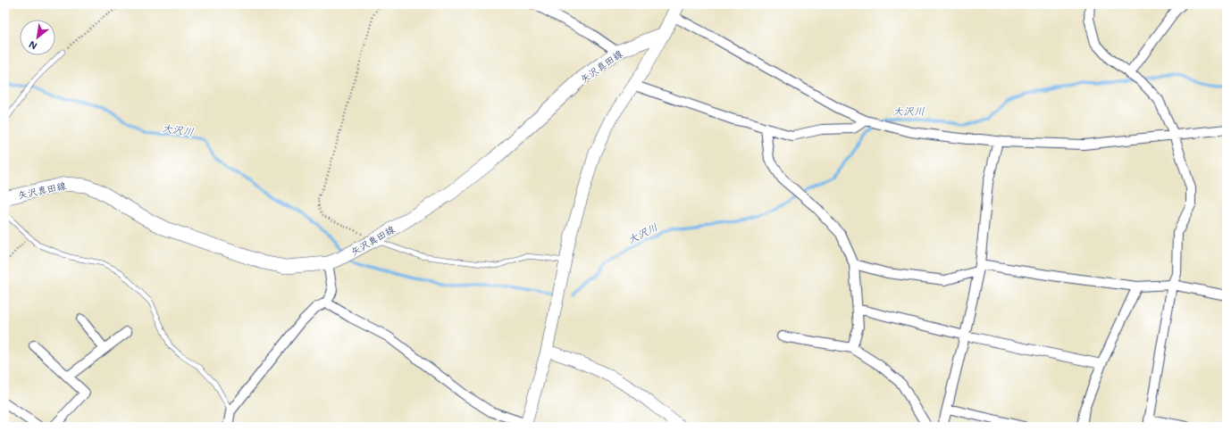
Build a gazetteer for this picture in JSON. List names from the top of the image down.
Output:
{
  "streets": {
    "main road": ["矢沢真田線"]
  },
  "water": ["大沢川"],
  "north": "bottom left"
}
